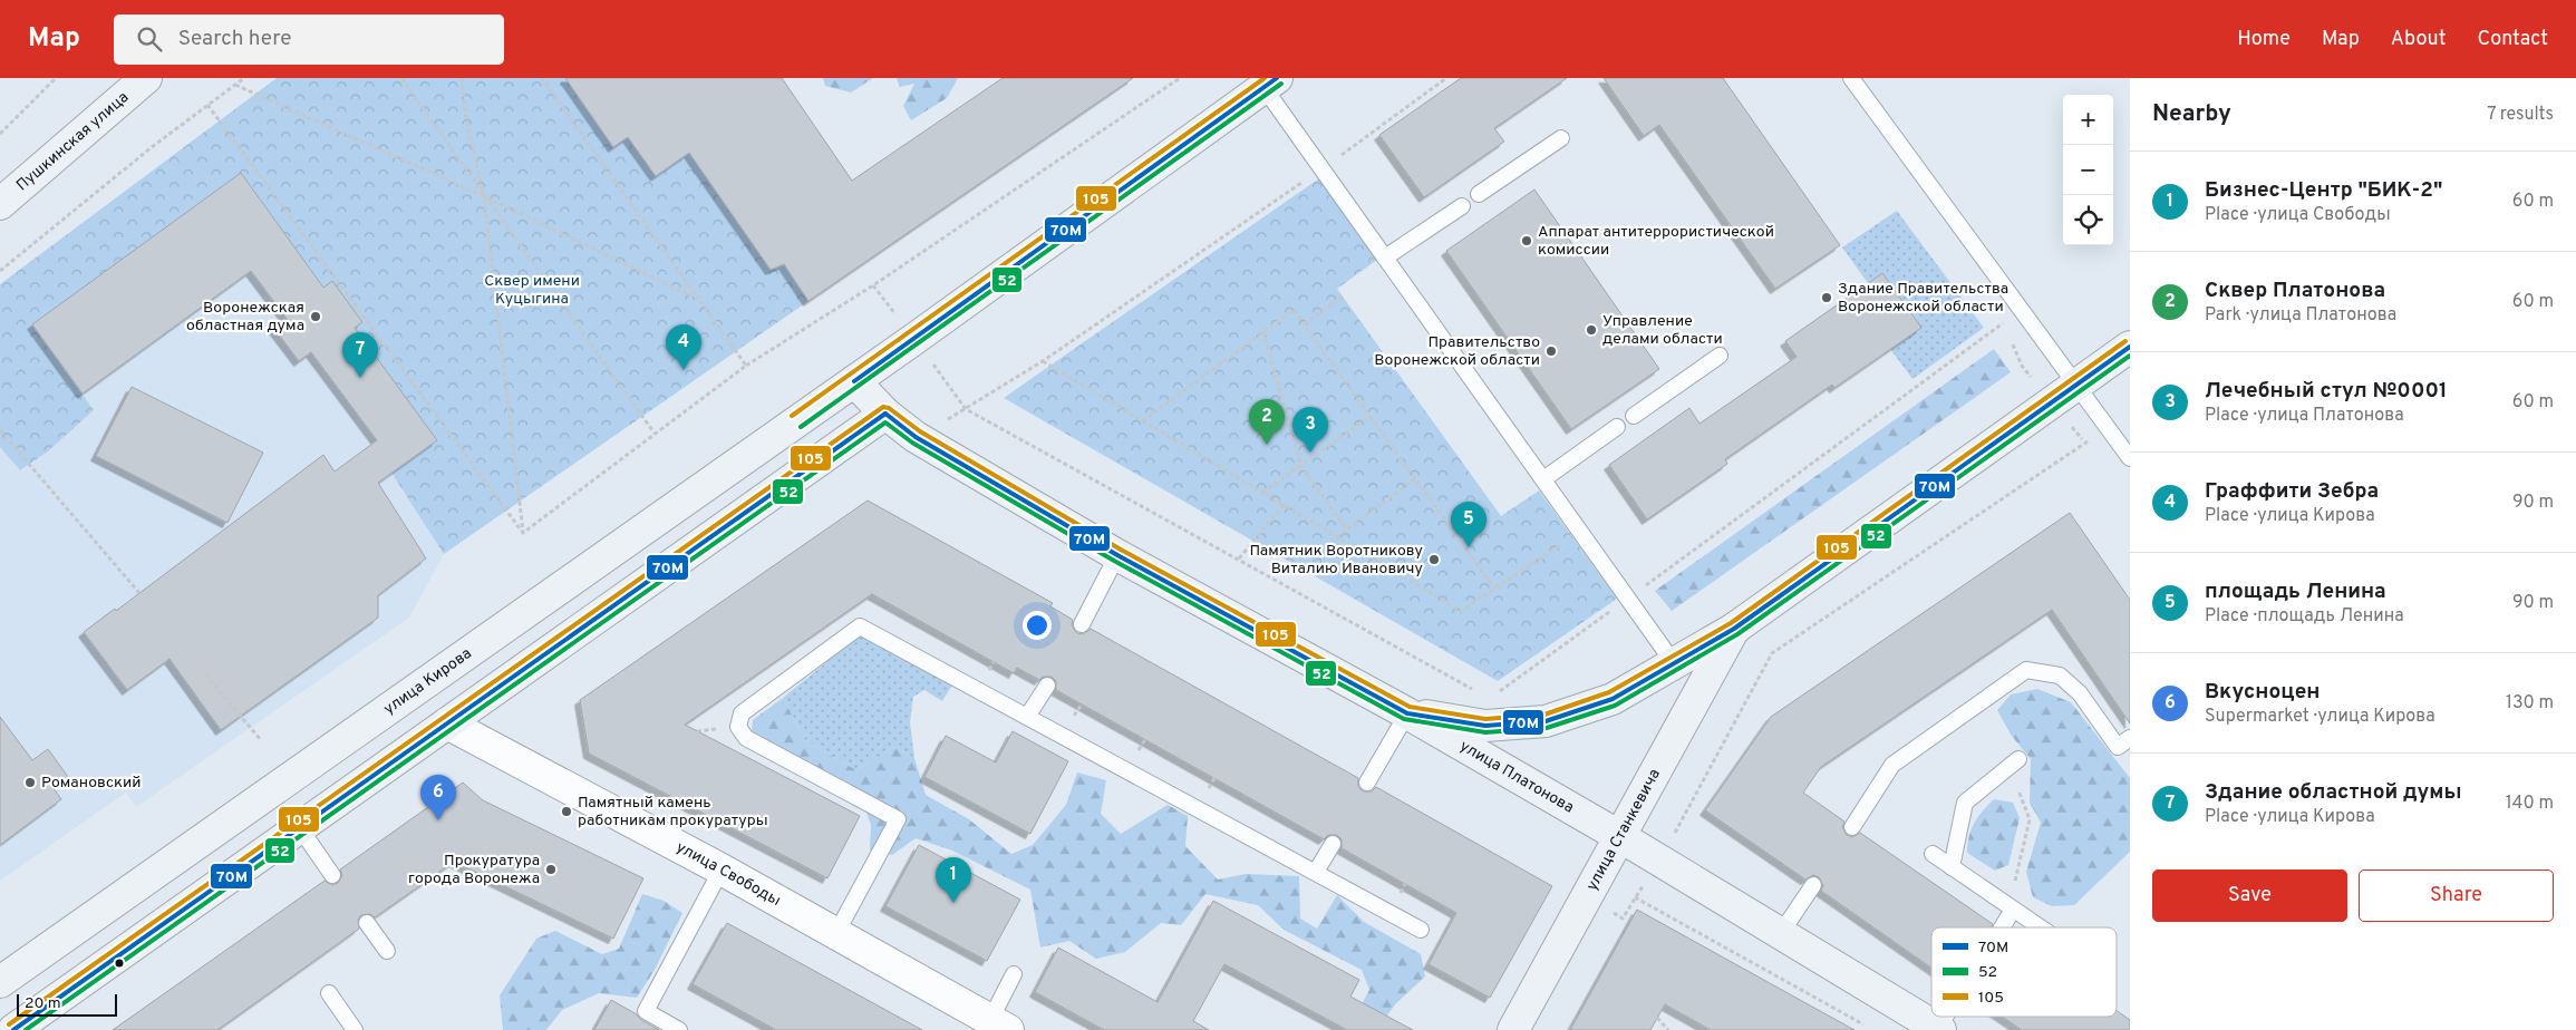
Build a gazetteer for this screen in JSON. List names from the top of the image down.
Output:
{
  "streets": {
    "main road": [
      "Пушкинская улица",
      "улица Кирова",
      "улица Платонова",
      "улица Станкевича"
    ],
    "street": ["улица Свободы"]
  },
  "crossings": [
    ["улица Кирова", "улица Платонова"],
    ["улица Платонова", "улица Станкевича"]
  ],
  "parks": ["Сквер имени Куцыгина"],
  "places": [
    "Аппарат антитеррористической комиссии",
    "Здание Правительства Воронежской области",
    "Воронежская областная дума",
    "Управление делами области",
    "Правительство Воронежской области",
    "Памятник Воротникову Виталию Ивановичу",
    "Романовский",
    "Памятный камень работникам прокуратуры",
    "Прокуратура города Воронежа"
  ],
  "lines": ["transit line 70М", "transit line 105", "transit line 52"],
  "legend": ["70М", "52", "105"],
  "scale_bar": "20 m",
  "page": {
    "header": "Map",
    "search": "Search here",
    "nav": [
      "Home",
      "Map",
      "About",
      "Contact"
    ],
    "heading": ["Nearby", "7 results"],
    "map_buttons": ["+", "−"],
    "list": [
      {
        "mark": "1",
        "name": "Бизнес-Центр \"БИК-2\"",
        "note": "Place · улица Свободы",
        "value": "60 m"
      },
      {
        "mark": "2",
        "name": "Сквер Платонова",
        "note": "Park · улица Платонова",
        "value": "60 m"
      },
      {
        "mark": "3",
        "name": "Лечебный стул №0001",
        "note": "Place · улица Платонова",
        "value": "60 m"
      },
      {
        "mark": "4",
        "name": "Граффити Зебра",
        "note": "Place · улица Кирова",
        "value": "90 m"
      },
      {
        "mark": "5",
        "name": "площадь Ленина",
        "note": "Place · площадь Ленина",
        "value": "90 m"
      },
      {
        "mark": "6",
        "name": "Вкусноцен",
        "note": "Supermarket · улица Кирова",
        "value": "130 m"
      },
      {
        "mark": "7",
        "name": "Здание областной думы",
        "note": "Place · улица Кирова",
        "value": "140 m"
      }
    ],
    "pins": [
      "4",
      "7",
      "2",
      "3",
      "5",
      "6",
      "1"
    ],
    "buttons": ["Save", "Share"],
    "scale": "20 m"
  }
}
